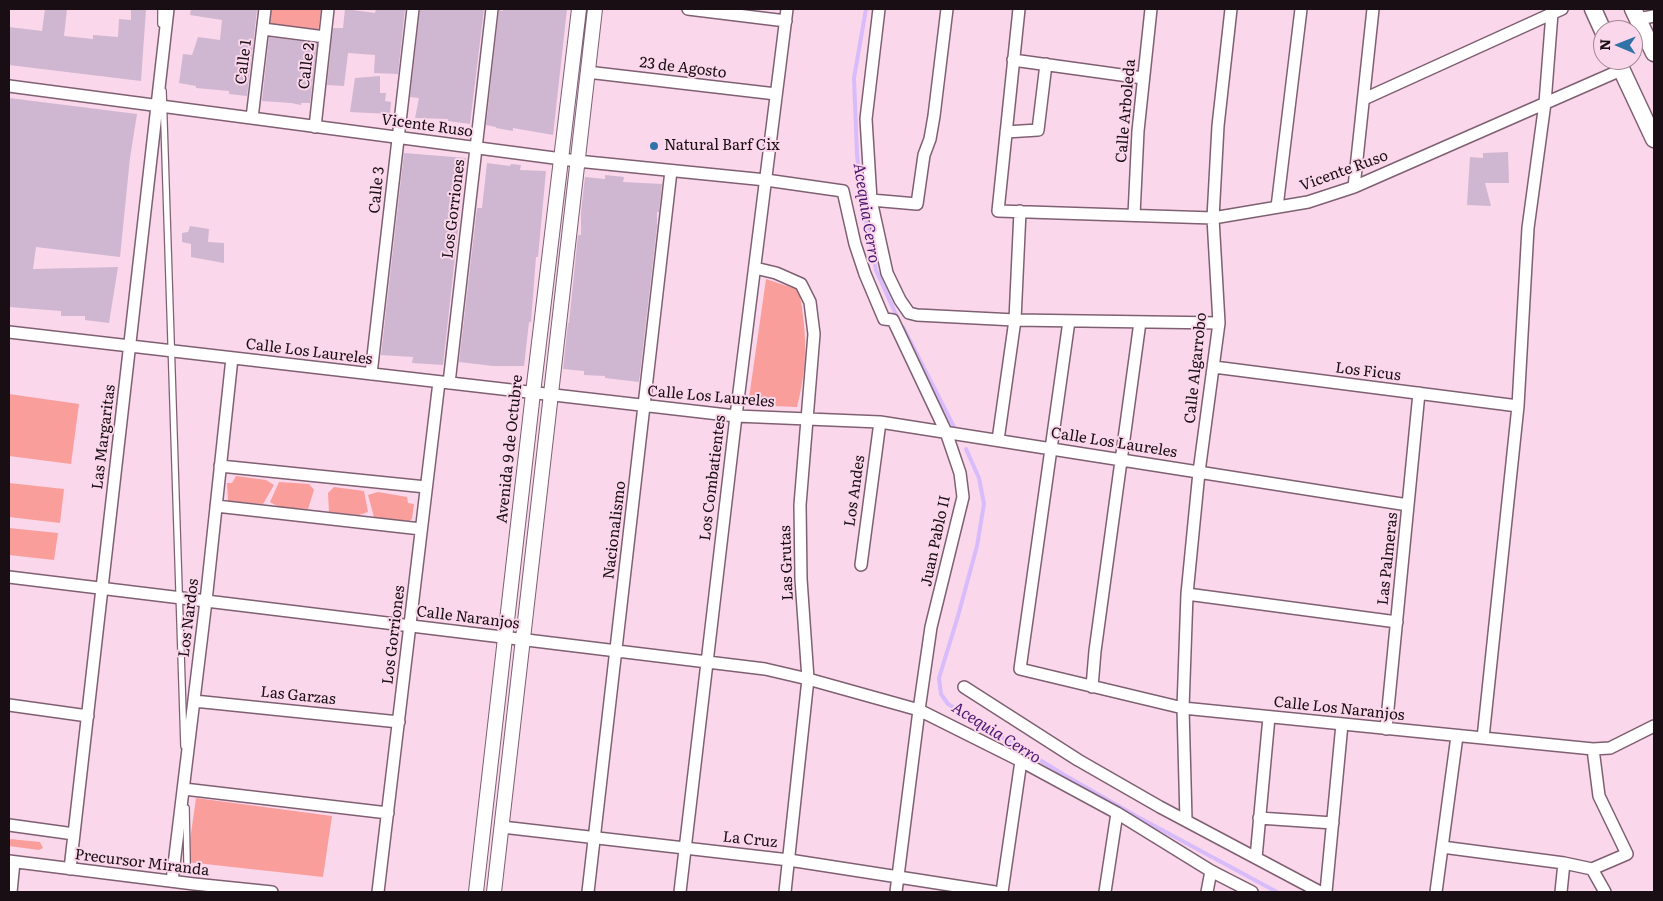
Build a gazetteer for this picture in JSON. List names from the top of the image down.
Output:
{
  "streets": {
    "street": [
      "Calle 1",
      "Calle 2",
      "23 de Agosto",
      "Calle Arboleda",
      "Vicente Ruso",
      "Calle 3",
      "Los Gorriones",
      "Calle Los Laureles",
      "Calle Algarrobo",
      "Los Ficus",
      "Las Margaritas",
      "Avenida 9 de Octubre",
      "Los Combatientes",
      "Los Andes",
      "Nacionalismo",
      "Juan Pablo II",
      "Las Palmeras",
      "Las Grutas",
      "Los Nardos",
      "Calle Naranjos",
      "Las Garzas",
      "Calle Los Naranjos",
      "La Cruz",
      "Precursor Miranda"
    ]
  },
  "crossings": [
    ["Calle 1", "Vicente Ruso"],
    ["Calle 2", "Vicente Ruso"],
    ["23 de Agosto", "Los Combatientes"],
    ["Calle Arboleda", "Vicente Ruso"],
    ["Vicente Ruso", "Calle 3"],
    ["Vicente Ruso", "Los Gorriones"],
    ["Vicente Ruso", "Calle Algarrobo"],
    ["Vicente Ruso", "Las Margaritas"],
    ["Vicente Ruso", "Avenida 9 de Octubre"],
    ["Vicente Ruso", "Los Combatientes"],
    ["Vicente Ruso", "Nacionalismo"],
    ["Vicente Ruso", "Juan Pablo II"],
    ["Calle 3", "Calle Los Laureles"],
    ["Los Gorriones", "Calle Los Laureles"],
    ["Los Gorriones", "Calle Naranjos"],
    ["Los Gorriones", "Las Garzas"],
    ["Calle Los Laureles", "Calle Algarrobo"],
    ["Calle Los Laureles", "Las Margaritas"],
    ["Calle Los Laureles", "Avenida 9 de Octubre"],
    ["Calle Los Laureles", "Los Combatientes"],
    ["Calle Los Laureles", "Los Andes"],
    ["Calle Los Laureles", "Nacionalismo"],
    ["Calle Los Laureles", "Juan Pablo II"],
    ["Calle Los Laureles", "Las Palmeras"],
    ["Calle Los Laureles", "Las Grutas"],
    ["Calle Los Laureles", "Los Nardos"],
    ["Calle Los Laureles", "Calle Los Naranjos"],
    ["Calle Algarrobo", "Los Ficus"],
    ["Calle Algarrobo", "Calle Los Naranjos"],
    ["Los Ficus", "Las Palmeras"],
    ["Las Margaritas", "Calle Naranjos"],
    ["Las Margaritas", "Precursor Miranda"],
    ["Avenida 9 de Octubre", "Calle Naranjos"],
    ["Los Combatientes", "Las Grutas"],
    ["Los Combatientes", "Calle Naranjos"],
    ["Los Combatientes", "La Cruz"],
    ["Nacionalismo", "Calle Naranjos"],
    ["Nacionalismo", "La Cruz"],
    ["Juan Pablo II", "Calle Naranjos"],
    ["Juan Pablo II", "La Cruz"],
    ["Las Palmeras", "Calle Los Naranjos"],
    ["Las Grutas", "Calle Naranjos"],
    ["Las Grutas", "La Cruz"],
    ["Los Nardos", "Calle Naranjos"],
    ["Los Nardos", "Las Garzas"],
    ["Los Nardos", "Precursor Miranda"]
  ],
  "water": ["Acequia Cerro"],
  "places": ["Natural Barf Cix"],
  "north": "left"
}
